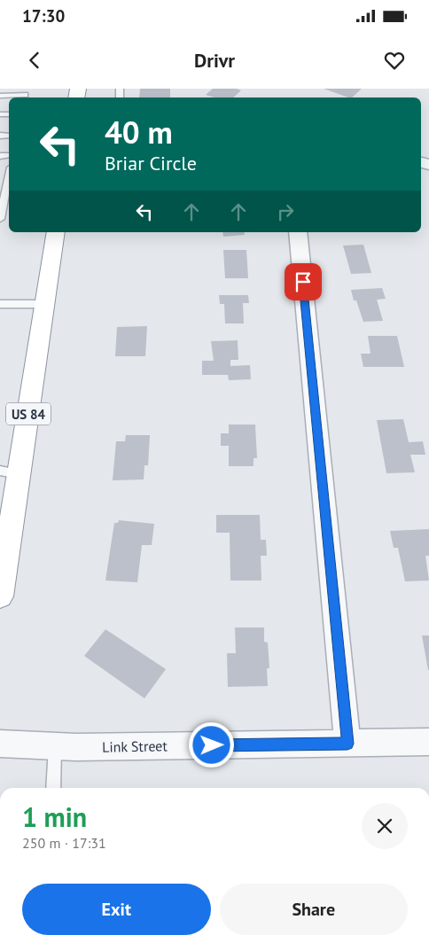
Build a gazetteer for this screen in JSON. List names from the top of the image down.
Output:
{
  "streets": {
    "highway": ["US 84"],
    "street": ["Link Street"]
  },
  "page": {
    "status": "17:30",
    "header": "Drivr",
    "turn": ["40 m", "Briar Circle"],
    "heading": ["1 min", "250 m · 17:31"],
    "buttons": ["Exit", "Share"]
  }
}
